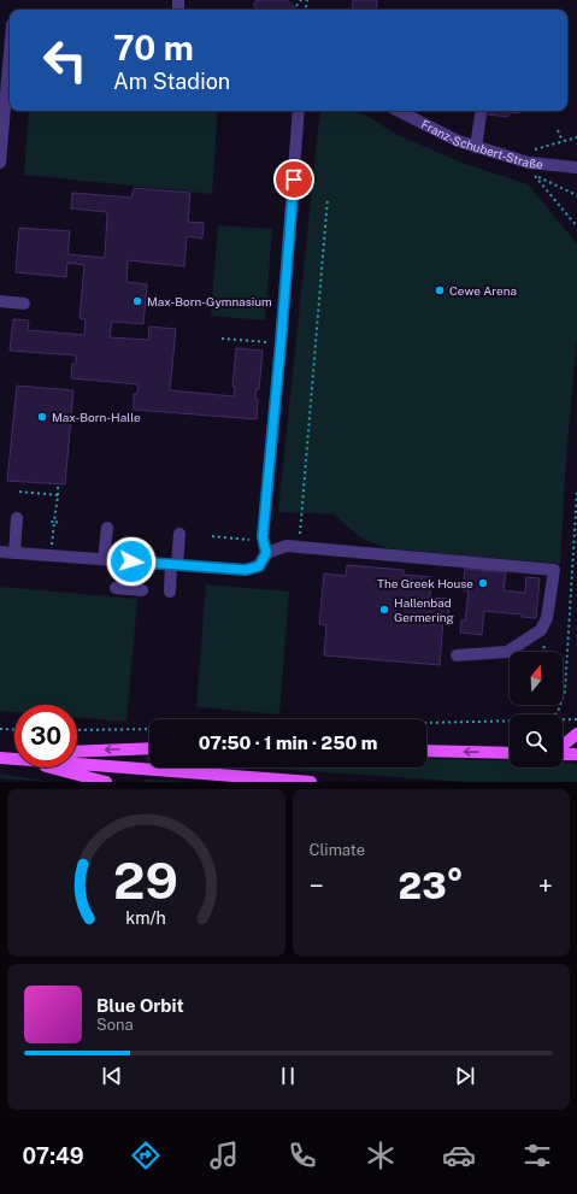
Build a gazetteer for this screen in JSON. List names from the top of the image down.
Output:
{
  "streets": {
    "street": ["Franz-Schubert-Straße"]
  },
  "places": [
    "Cewe Arena",
    "Max-Born-Gymnasium",
    "Max-Born-Halle",
    "The Greek House",
    "Hallenbad Germering"
  ],
  "north": "top",
  "page": {
    "turn": ["70 m", "Am Stadion"],
    "limit": "30",
    "trip": "07:50 · 1 min · 250 m",
    "tile": "Climate",
    "heat": ["−", "23°", "+"],
    "song": ["Blue Orbit", "Sona"],
    "tabs": "07:49",
    "gauge": ["29", "km/h"]
  }
}
